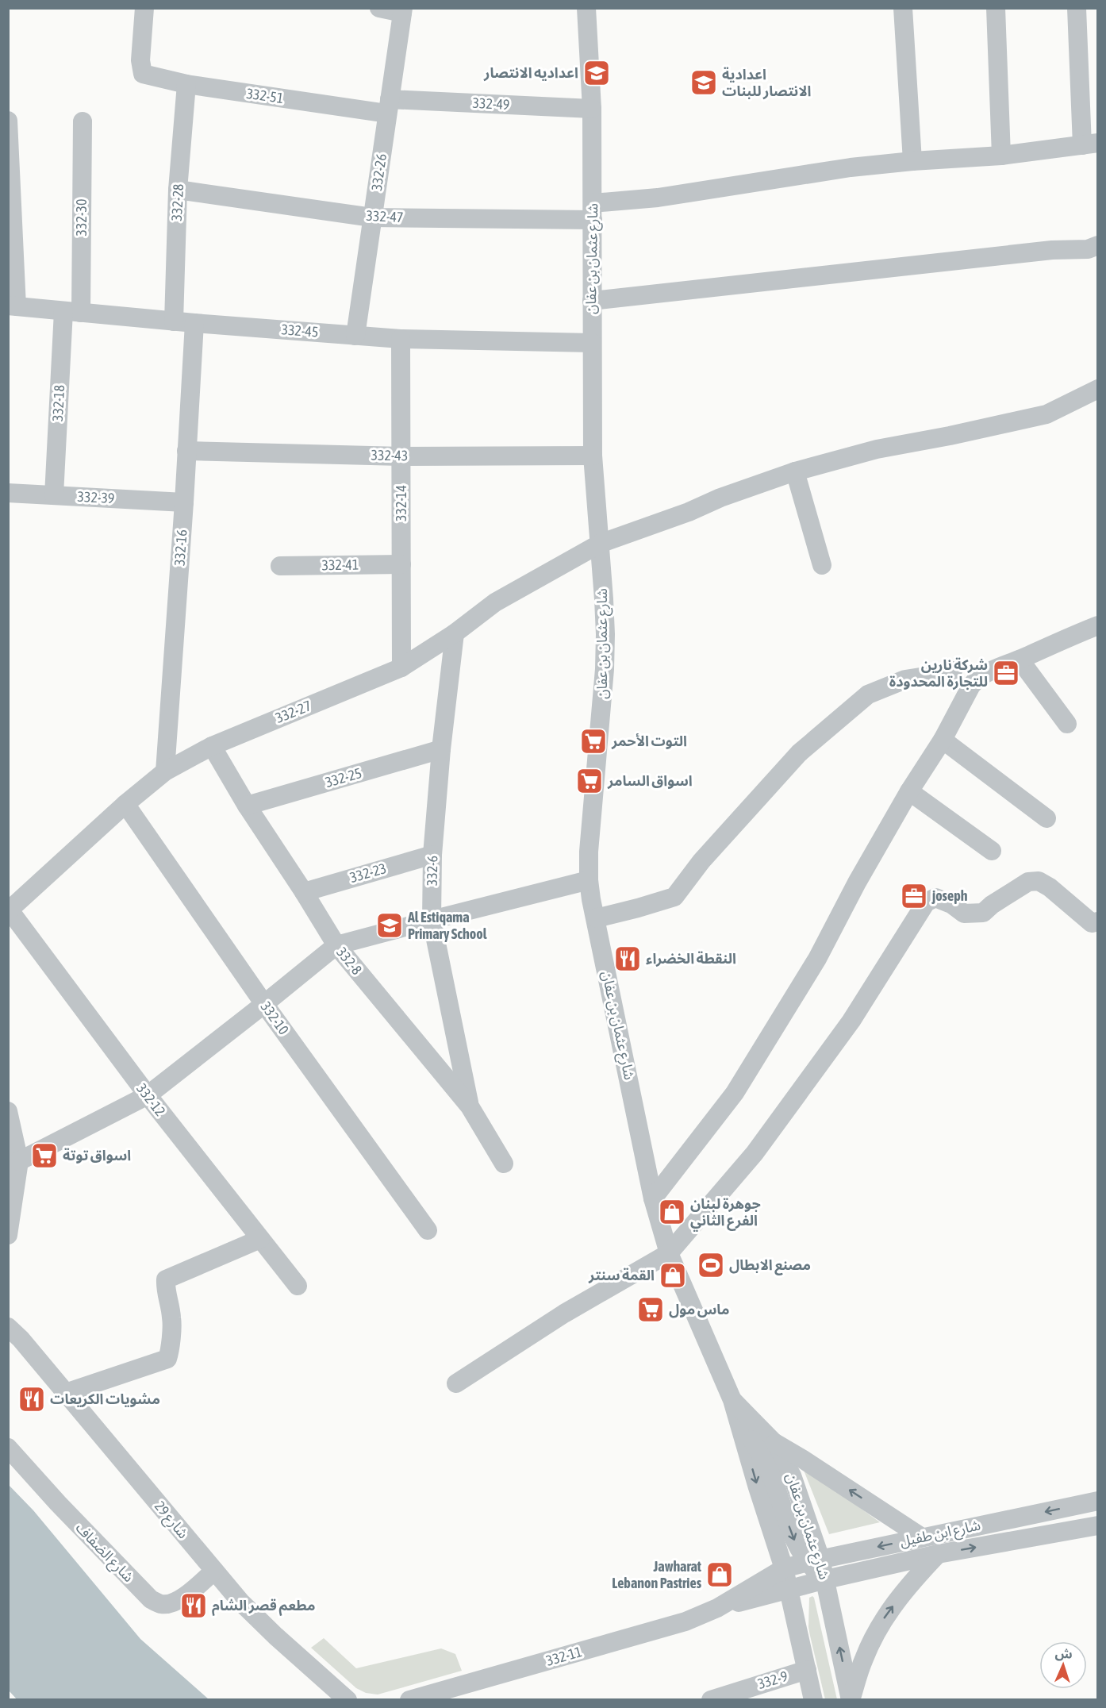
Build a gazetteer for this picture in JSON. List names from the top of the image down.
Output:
{
  "streets": {
    "street": [
      "332-51",
      "332-49",
      "332-26",
      "332-28",
      "332-47",
      "332-30",
      "شارع عثمان بن عفان",
      "332-45",
      "332-18",
      "332-43",
      "332-39",
      "332-14",
      "332-16",
      "332-41",
      "332-27",
      "332-25",
      "332-6",
      "332-23",
      "332-8",
      "332-10",
      "332-12",
      "شارع 29",
      "شارع ابن طفيل",
      "شارع الضفاف",
      "332-11",
      "332-9"
    ]
  },
  "crossings": [
    ["332-51", "332-49"],
    ["332-51", "332-26"],
    ["332-51", "332-28"],
    ["332-49", "332-26"],
    ["332-49", "شارع عثمان بن عفان"],
    ["332-26", "332-47"],
    ["332-26", "332-45"],
    ["332-28", "332-47"],
    ["332-28", "332-45"],
    ["332-47", "شارع عثمان بن عفان"],
    ["332-30", "332-45"],
    ["332-30", "332-18"],
    ["شارع عثمان بن عفان", "332-45"],
    ["شارع عثمان بن عفان", "332-43"],
    ["شارع عثمان بن عفان", "332-27"],
    ["شارع عثمان بن عفان", "شارع ابن طفيل"],
    ["شارع عثمان بن عفان", "332-11"],
    ["شارع عثمان بن عفان", "332-9"],
    ["332-45", "332-18"],
    ["332-45", "332-14"],
    ["332-45", "332-16"],
    ["332-18", "332-39"],
    ["332-43", "332-14"],
    ["332-43", "332-16"],
    ["332-39", "332-16"],
    ["332-14", "332-41"],
    ["332-14", "332-27"],
    ["332-16", "332-27"],
    ["332-27", "332-6"],
    ["332-27", "332-8"],
    ["332-27", "332-10"],
    ["332-27", "332-12"],
    ["332-25", "332-6"],
    ["332-25", "332-8"],
    ["332-6", "332-23"],
    ["332-6", "332-8"],
    ["332-23", "332-8"],
    ["شارع 29", "شارع الضفاف"],
    ["شارع ابن طفيل", "332-11"]
  ],
  "places": {
    "school or university": ["اعداديه الانتصار", "اعدادية الانتصار للبنات", "Al Estiqama Primary School"],
    "office": ["شركة نارين للتجارة المحدودة", "joseph"],
    "supermarket": [
      "التوت الأحمر",
      "اسواق السامر",
      "اسواق توتة",
      "ماس مول"
    ],
    "restaurant": ["النقطة الخضراء", "مشويات الكريعات", "مطعم قصر الشام"],
    "shop": ["جوهرة لبنان الفرع الثاني", "القمة سنتر", "Jawharat Lebanon Pastries"],
    "sports": ["مصنع الابطال"]
  },
  "north": "top"
}
